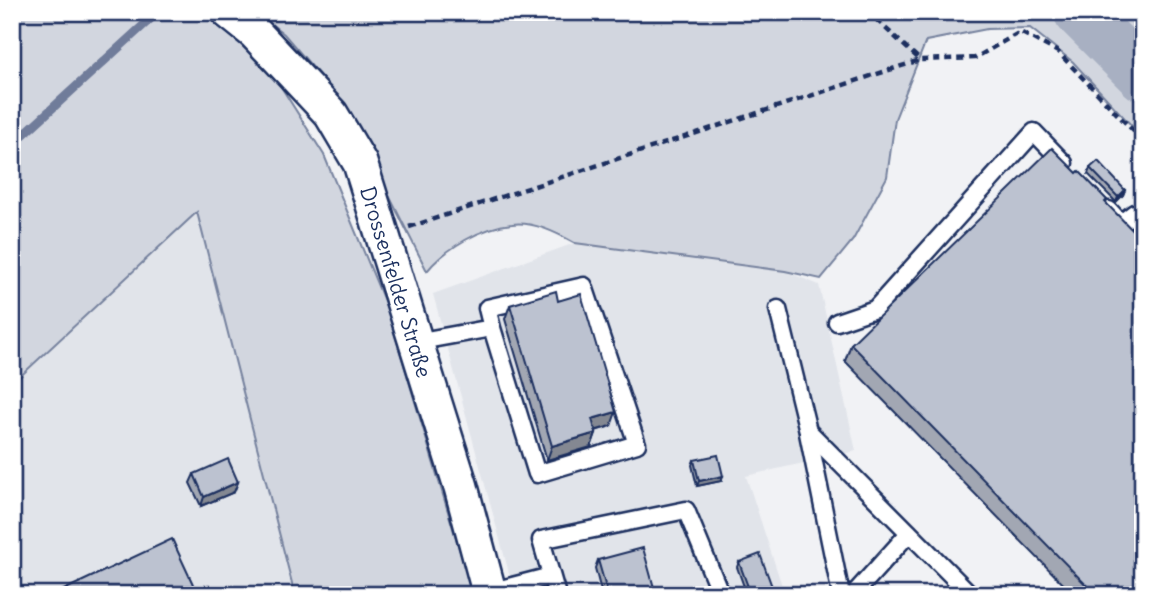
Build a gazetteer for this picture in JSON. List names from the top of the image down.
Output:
{
  "streets": {
    "street": ["Drossenfelder Straße"]
  }
}
